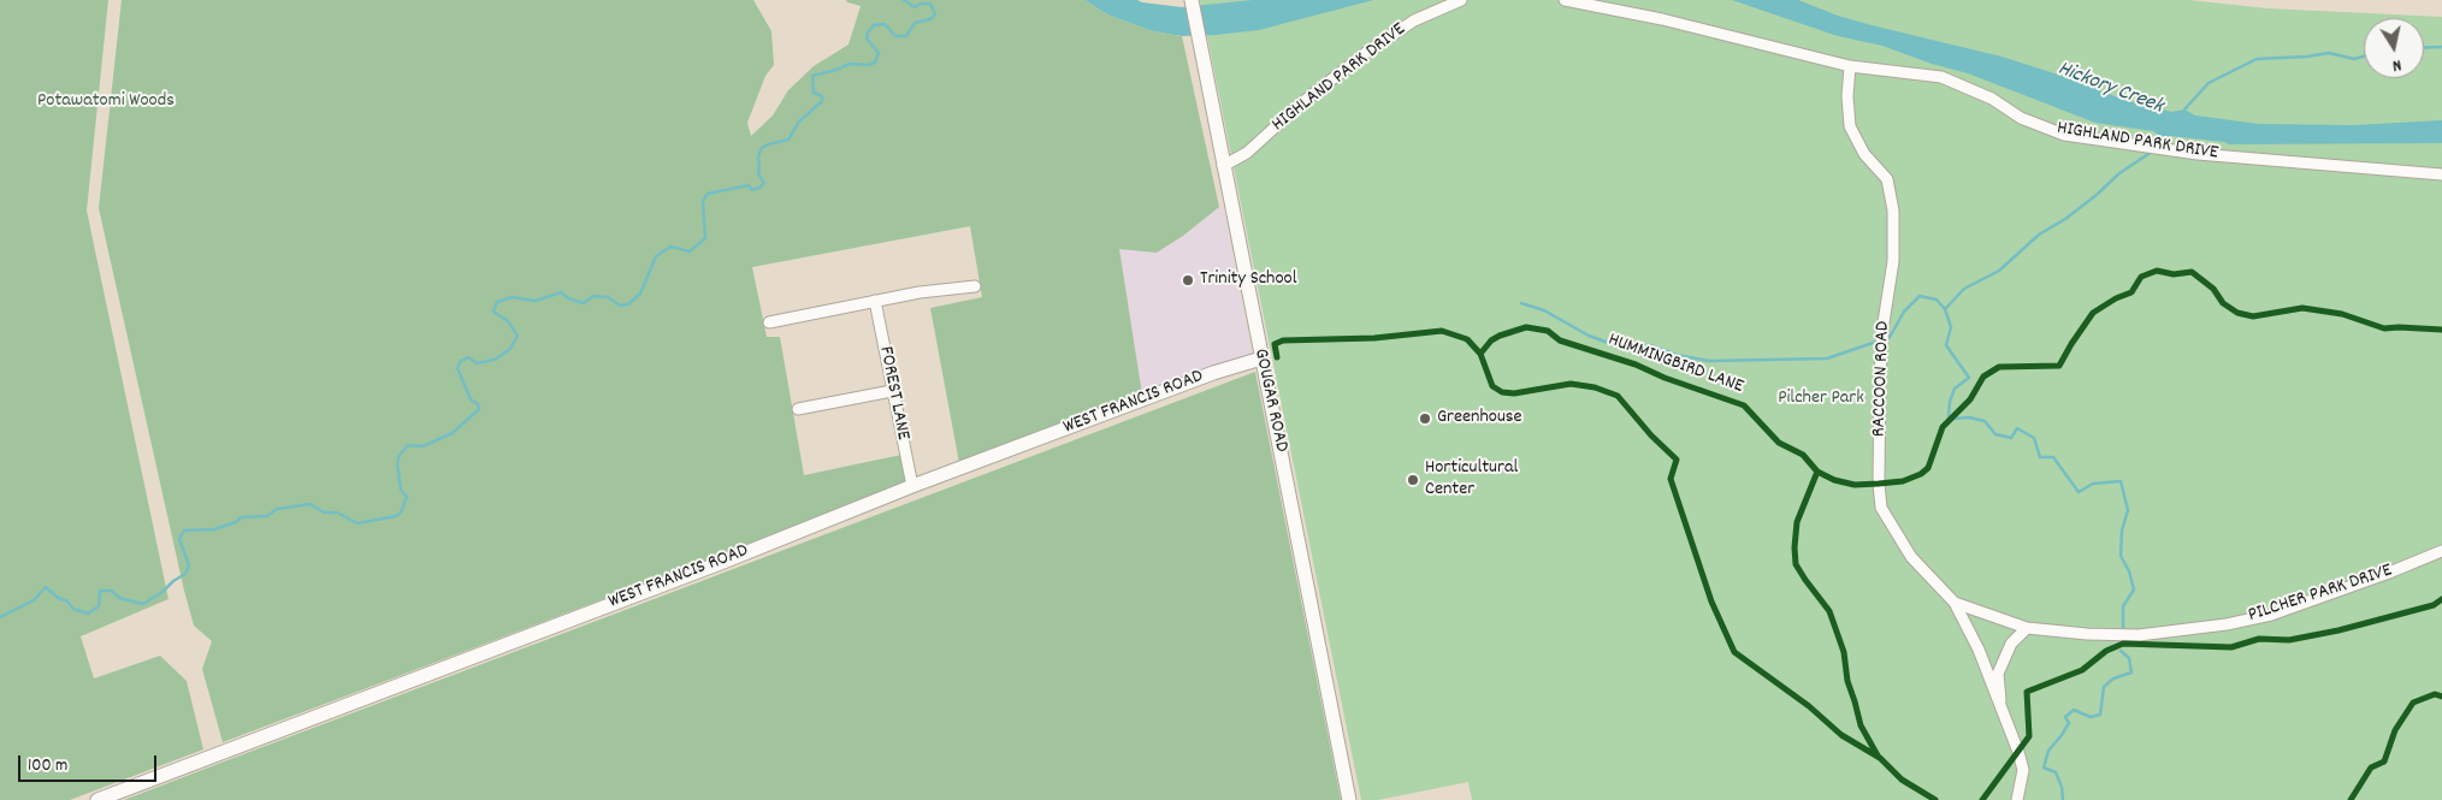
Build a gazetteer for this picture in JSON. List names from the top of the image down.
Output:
{
  "streets": {
    "street": [
      "HIGHLAND PARK DRIVE",
      "RACCOON ROAD",
      "FOREST LANE",
      "GOUGAR ROAD",
      "WEST FRANCIS ROAD",
      "PILCHER PARK DRIVE"
    ],
    "cycle path": ["HUMMINGBIRD LANE"]
  },
  "crossings": [
    ["HIGHLAND PARK DRIVE", "RACCOON ROAD"],
    ["HIGHLAND PARK DRIVE", "GOUGAR ROAD"],
    ["RACCOON ROAD", "PILCHER PARK DRIVE"],
    ["FOREST LANE", "WEST FRANCIS ROAD"],
    ["GOUGAR ROAD", "WEST FRANCIS ROAD"]
  ],
  "water": ["Hickory Creek"],
  "parks": ["Potawatomi Woods", "Pilcher Park"],
  "places": ["Trinity School", "Greenhouse", "Horticultural Center"],
  "scale_bar": "100 m",
  "north": "bottom"
}
